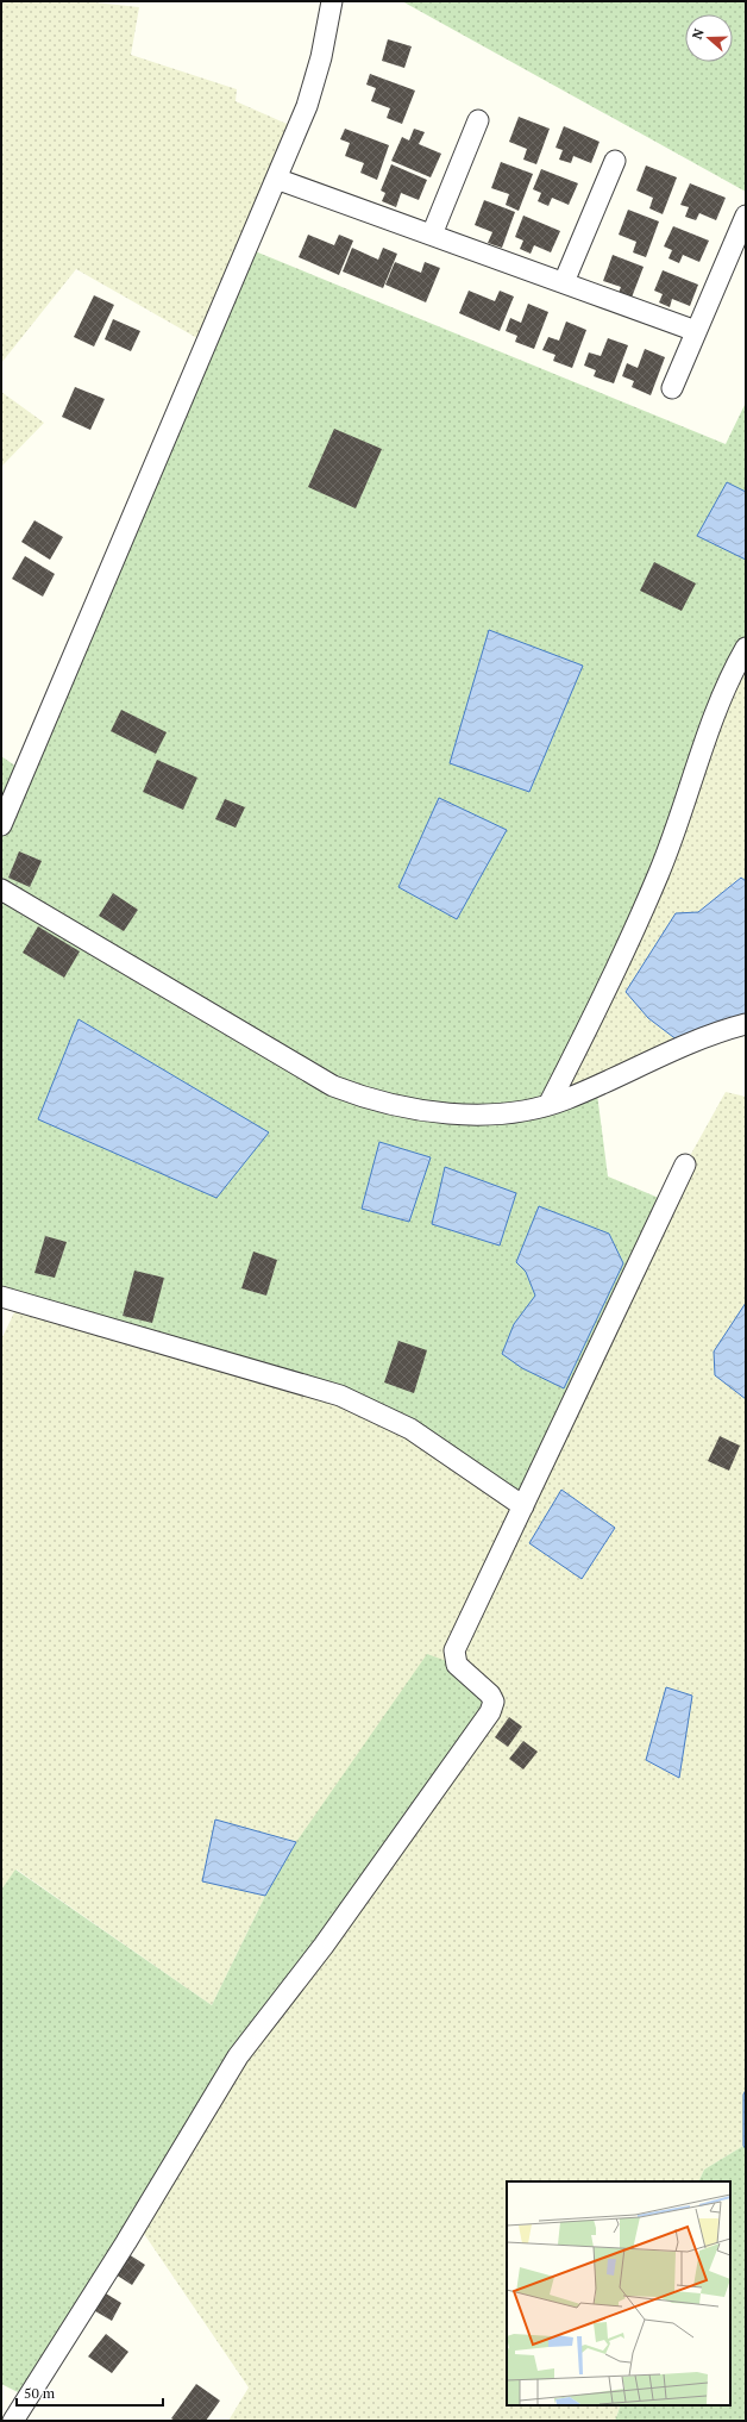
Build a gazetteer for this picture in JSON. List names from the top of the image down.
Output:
{
  "scale_bar": "50 m",
  "north": "left"
}
